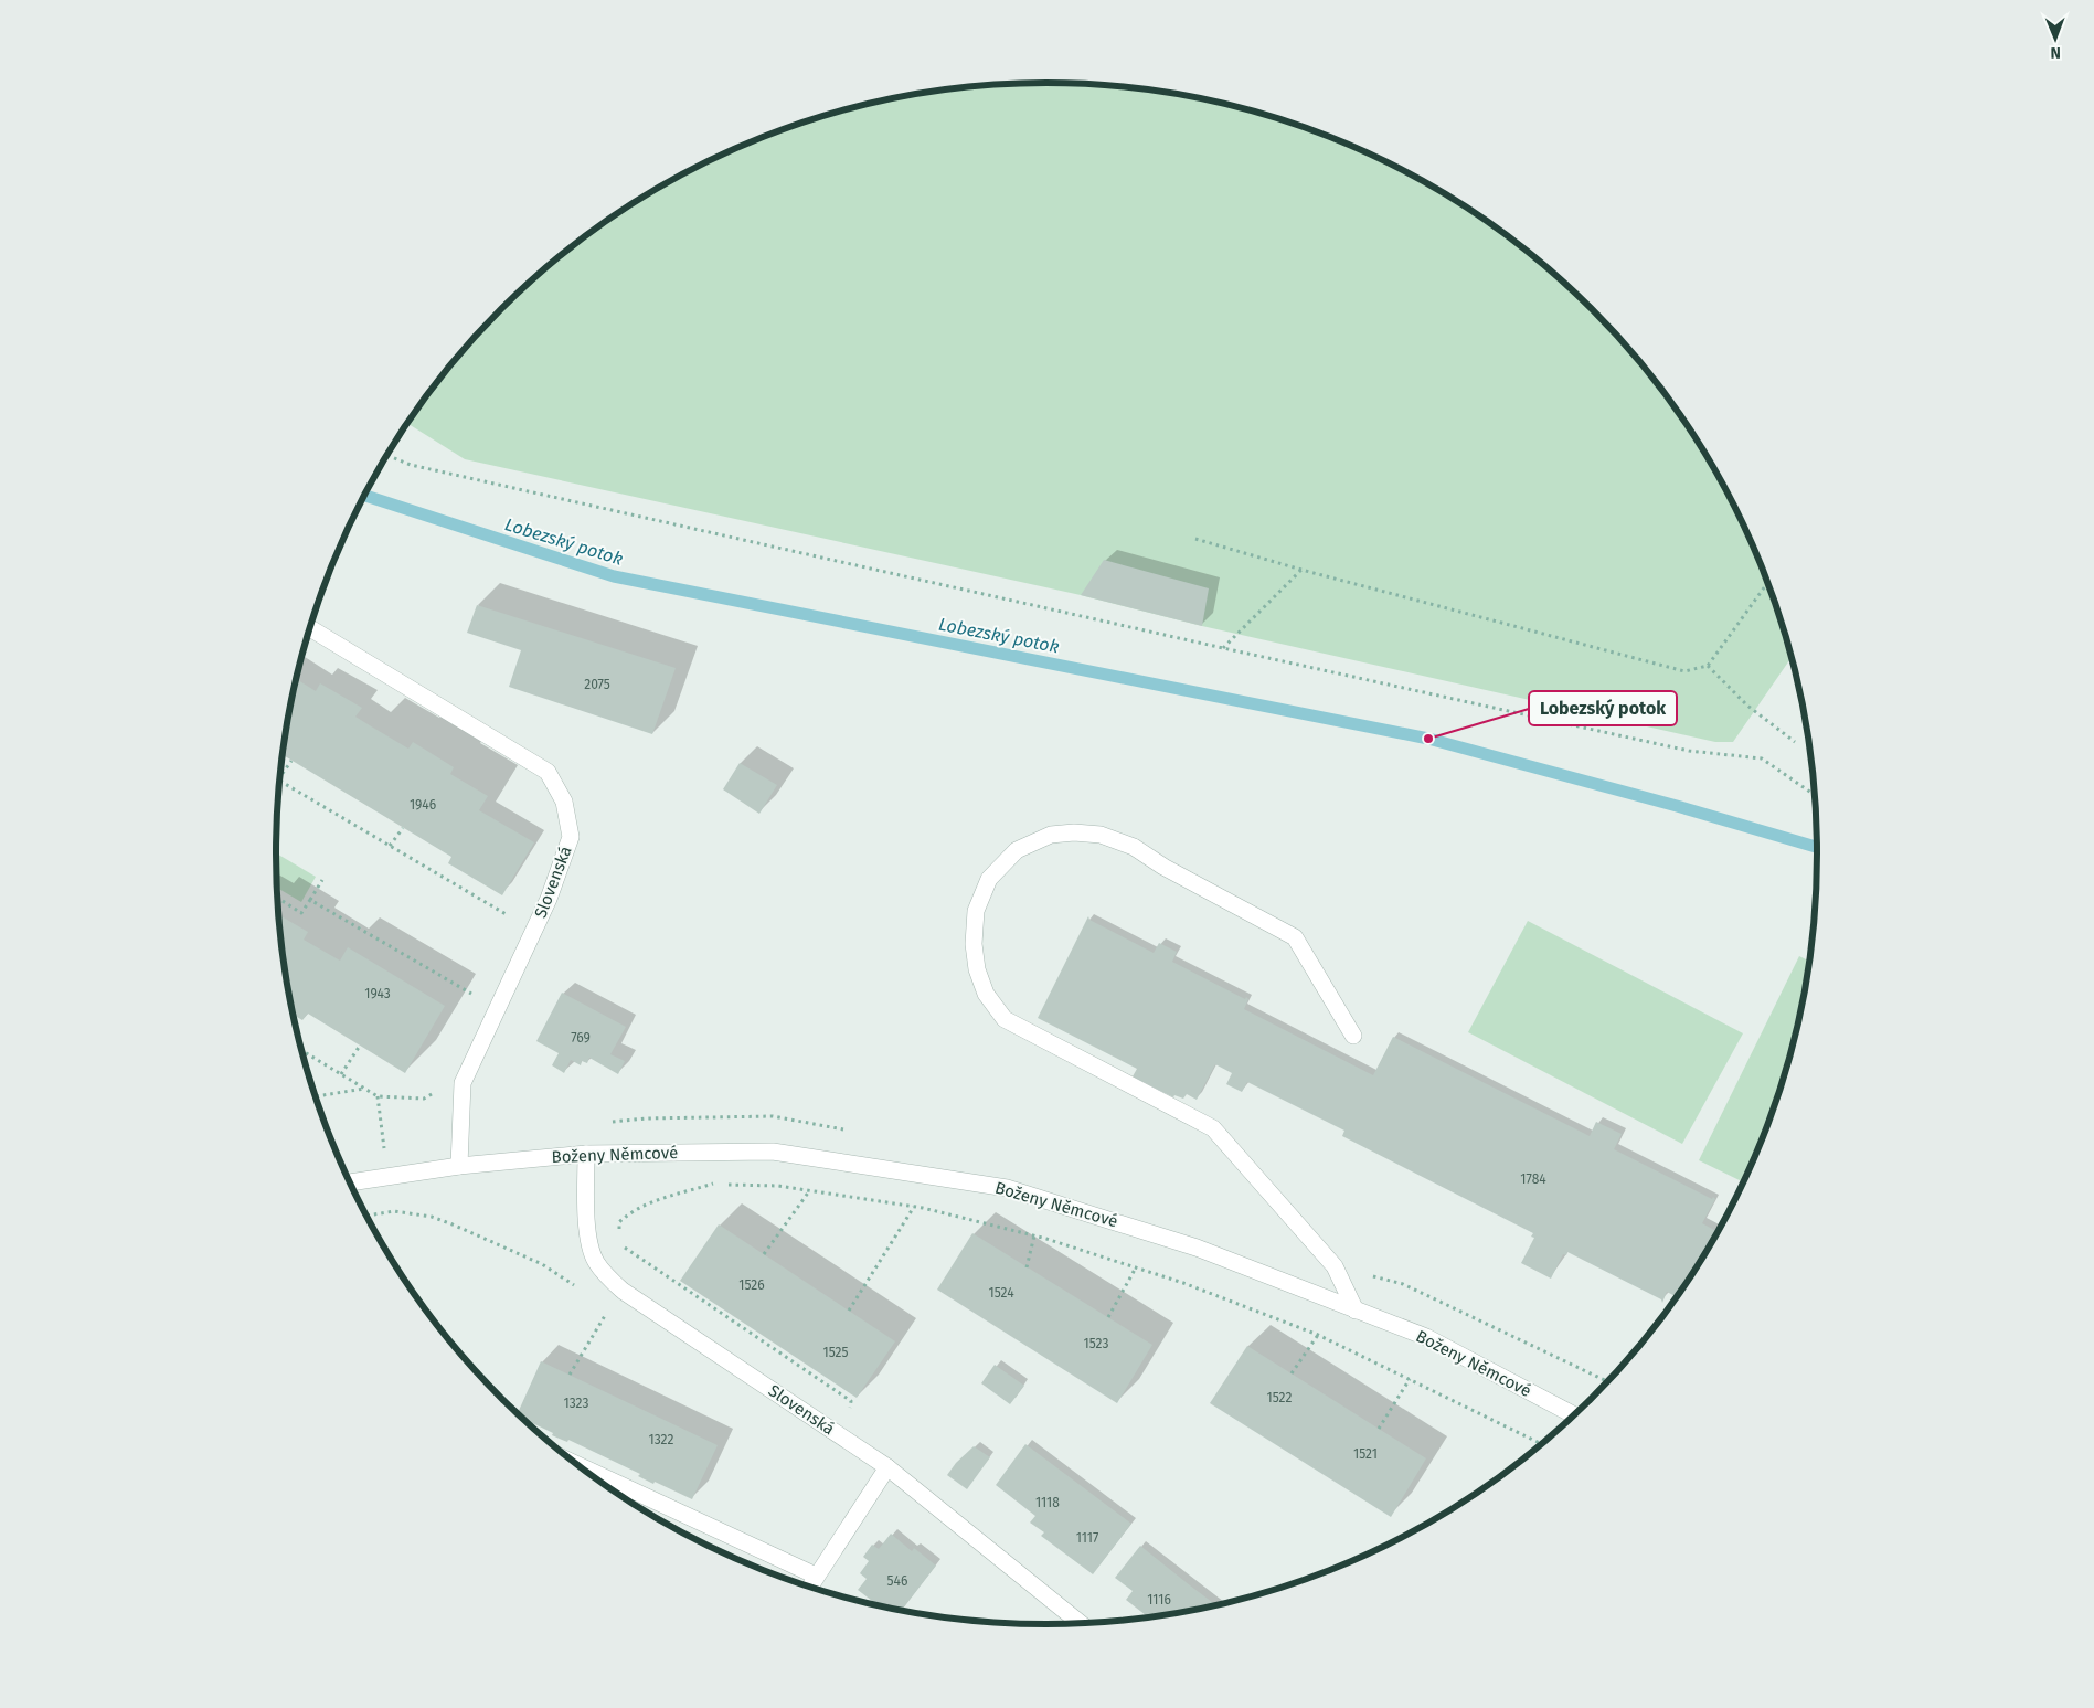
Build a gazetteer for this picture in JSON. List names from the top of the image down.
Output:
{
  "streets": {
    "street": ["Slovenská", "Boženy Němcové"]
  },
  "crossings": [
    ["Slovenská", "Boženy Němcové"]
  ],
  "water": ["Lobezský potok"],
  "places": ["Lobezský potok"],
  "house_numbers": [
    "2075",
    "1946",
    "1943",
    "769",
    "1784",
    "1526",
    "1524",
    "1523",
    "1525",
    "1522",
    "1323",
    "1322",
    "1521",
    "1118",
    "1117",
    "546",
    "1116"
  ],
  "north": "bottom"
}
